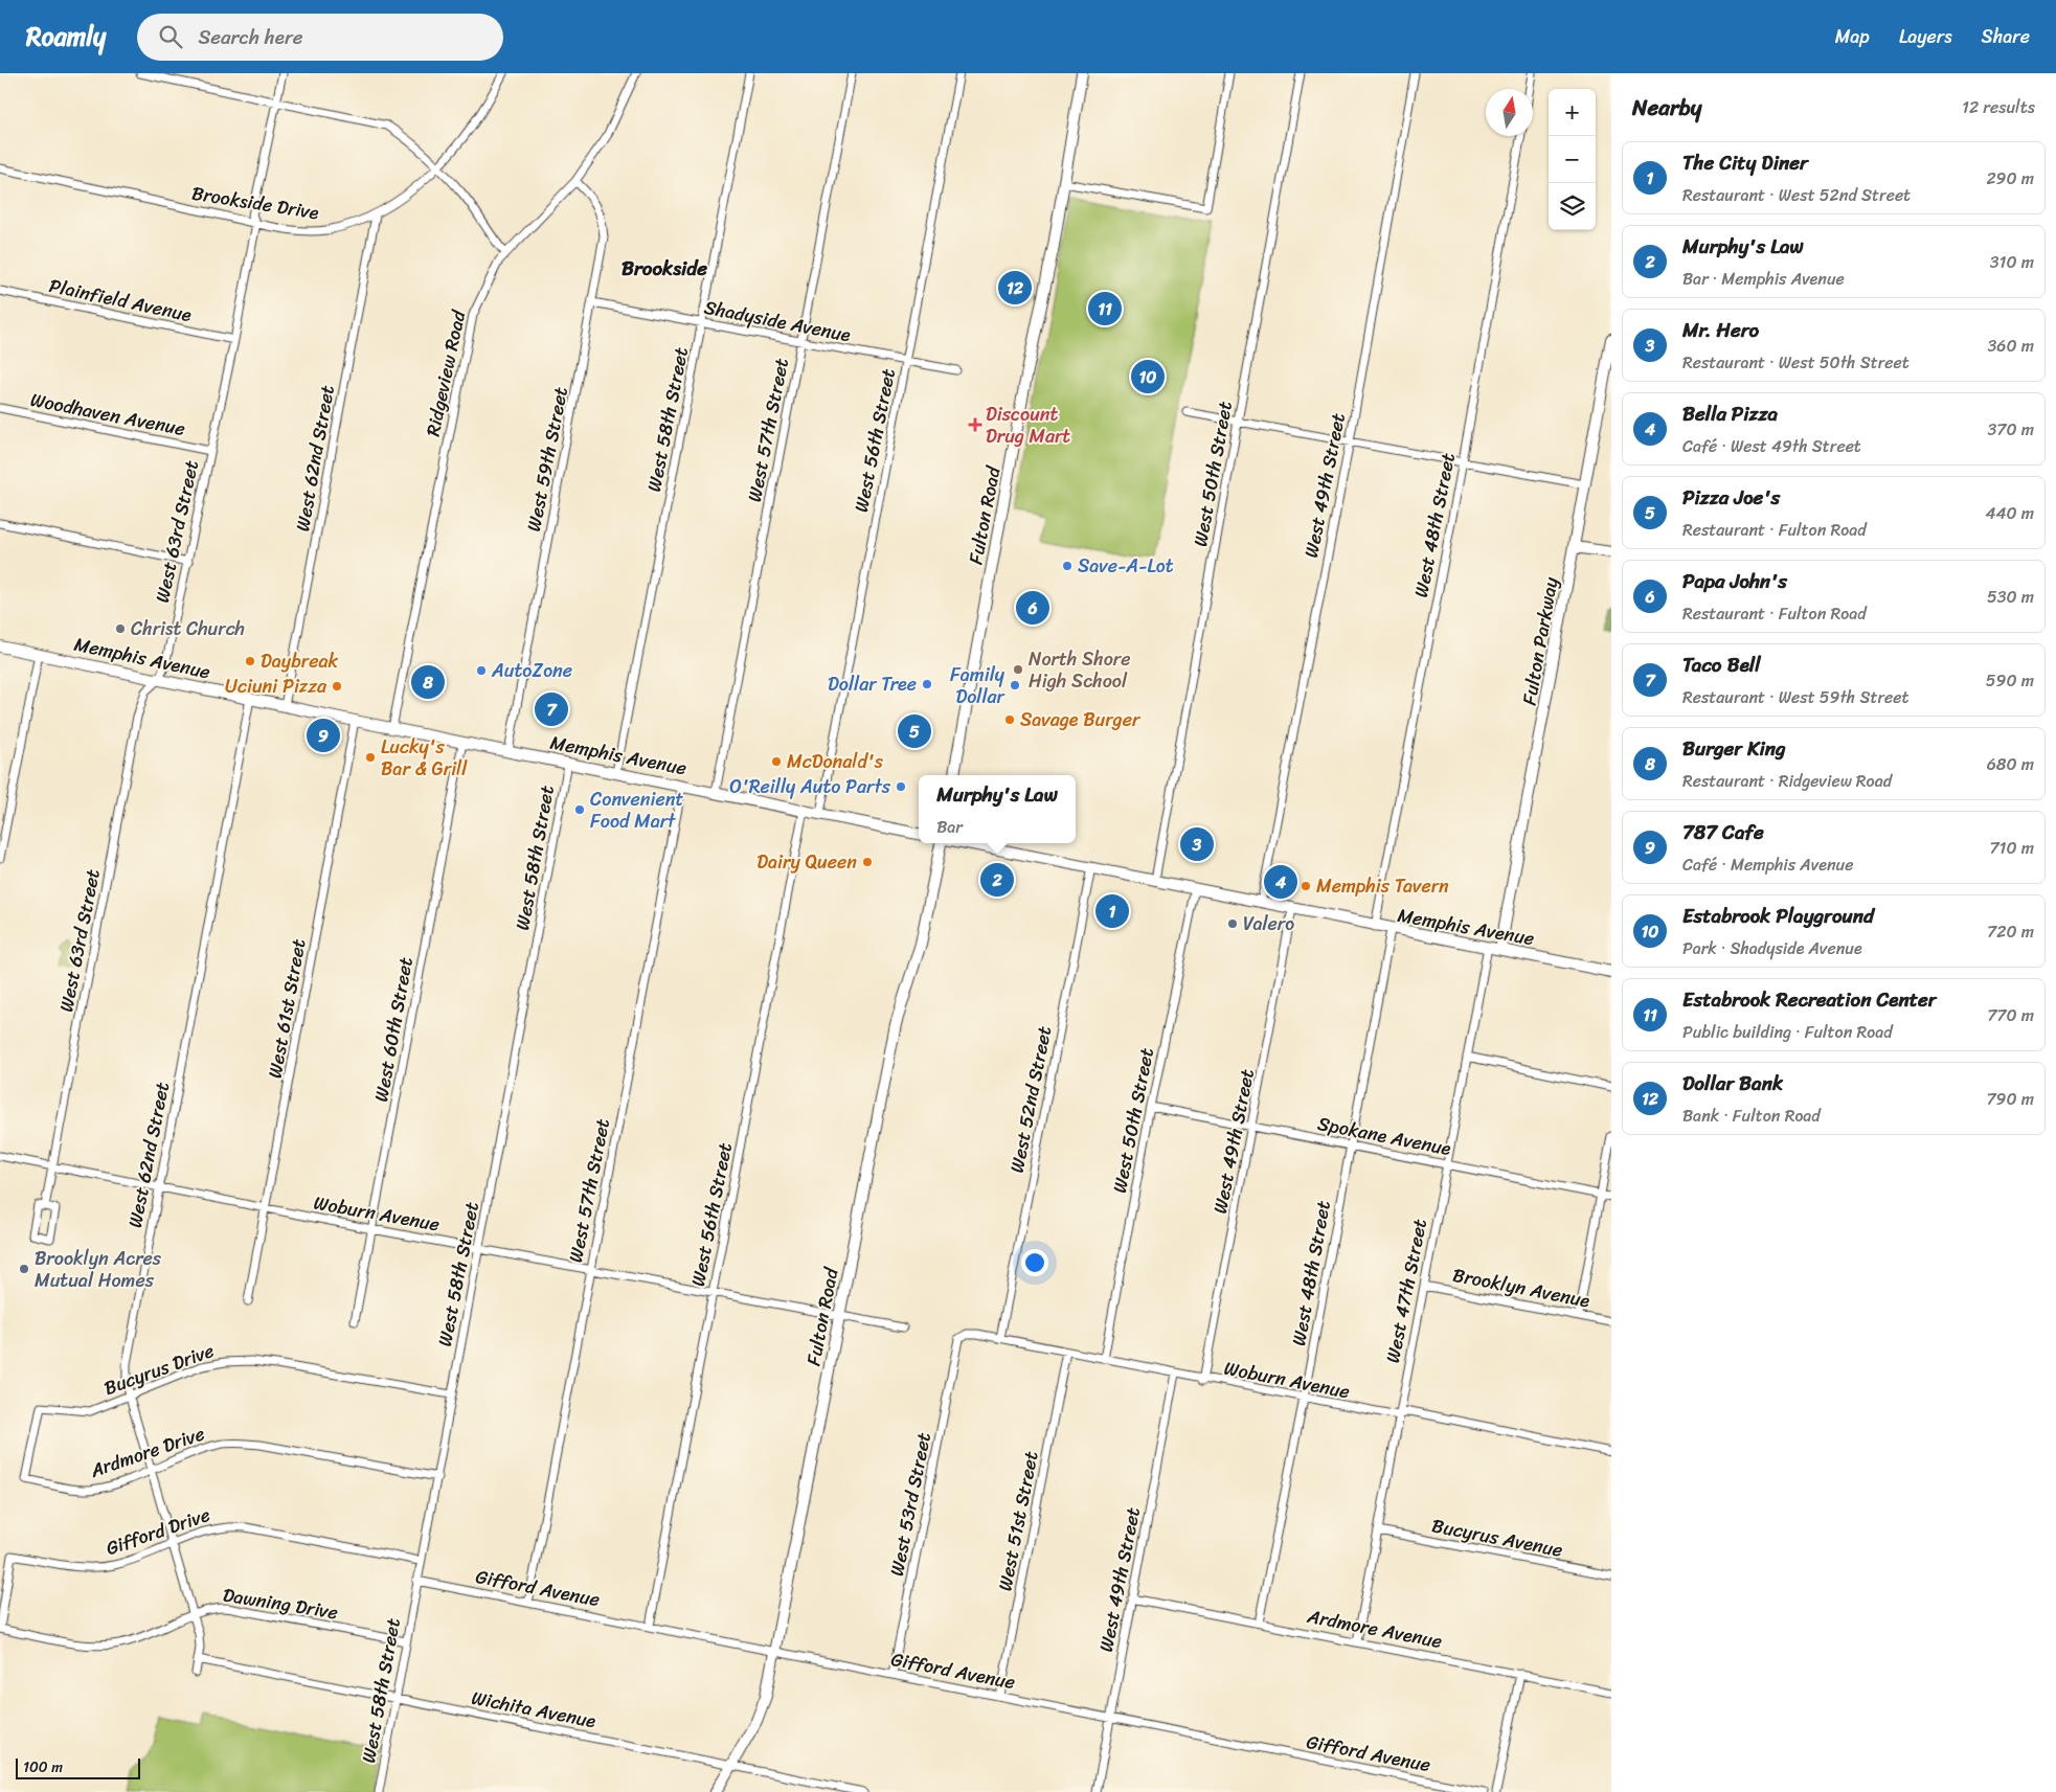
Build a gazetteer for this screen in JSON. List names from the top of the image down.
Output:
{
  "streets": {
    "main road": ["Fulton Road", "Fulton Parkway", "Memphis Avenue"],
    "street": [
      "Brookside Drive",
      "Plainfield Avenue",
      "Shadyside Avenue",
      "Ridgeview Road",
      "Woodhaven Avenue",
      "West 58th Street",
      "West 57th Street",
      "West 56th Street",
      "West 62nd Street",
      "West 59th Street",
      "West 50th Street",
      "West 49th Street",
      "West 48th Street",
      "West 63rd Street",
      "West 61st Street",
      "West 60th Street",
      "West 52nd Street",
      "Spokane Avenue",
      "Woburn Avenue",
      "Brooklyn Avenue",
      "West 47th Street",
      "Bucyrus Drive",
      "Ardmore Drive",
      "West 53rd Street",
      "West 51st Street",
      "Gifford Drive",
      "Bucyrus Avenue",
      "Gifford Avenue",
      "Dawning Drive",
      "Ardmore Avenue",
      "Wichita Avenue"
    ]
  },
  "crossings": [
    ["Brookside Drive", "West 62nd Street"],
    ["Brookside Drive", "West 63rd Street"],
    ["Plainfield Avenue", "West 63rd Street"],
    ["Shadyside Avenue", "West 58th Street"],
    ["Shadyside Avenue", "West 57th Street"],
    ["Shadyside Avenue", "West 56th Street"],
    ["Shadyside Avenue", "West 59th Street"],
    ["Ridgeview Road", "West 59th Street"],
    ["Ridgeview Road", "Memphis Avenue"],
    ["Woodhaven Avenue", "West 63rd Street"],
    ["West 58th Street", "Memphis Avenue"],
    ["West 58th Street", "Woburn Avenue"],
    ["West 58th Street", "Bucyrus Drive"],
    ["West 58th Street", "Ardmore Drive"],
    ["West 58th Street", "Gifford Drive"],
    ["West 58th Street", "Gifford Avenue"],
    ["West 58th Street", "Dawning Drive"],
    ["West 58th Street", "Wichita Avenue"],
    ["West 57th Street", "Memphis Avenue"],
    ["West 57th Street", "Woburn Avenue"],
    ["West 57th Street", "Gifford Avenue"],
    ["West 56th Street", "Memphis Avenue"],
    ["West 56th Street", "Woburn Avenue"],
    ["West 56th Street", "Gifford Avenue"],
    ["West 62nd Street", "Memphis Avenue"],
    ["West 62nd Street", "Woburn Avenue"],
    ["West 62nd Street", "Bucyrus Drive"],
    ["West 62nd Street", "Ardmore Drive"],
    ["West 62nd Street", "Gifford Drive"],
    ["West 62nd Street", "Dawning Drive"],
    ["West 62nd Street", "Wichita Avenue"],
    ["West 59th Street", "Memphis Avenue"],
    ["West 50th Street", "Memphis Avenue"],
    ["West 50th Street", "Spokane Avenue"],
    ["West 50th Street", "Woburn Avenue"],
    ["West 49th Street", "Memphis Avenue"],
    ["West 49th Street", "Spokane Avenue"],
    ["West 49th Street", "Woburn Avenue"],
    ["West 49th Street", "Gifford Avenue"],
    ["West 49th Street", "Ardmore Avenue"],
    ["Fulton Road", "Woburn Avenue"],
    ["Fulton Road", "Gifford Avenue"],
    ["Fulton Road", "Wichita Avenue"],
    ["West 48th Street", "Memphis Avenue"],
    ["West 48th Street", "Spokane Avenue"],
    ["West 48th Street", "Woburn Avenue"],
    ["West 48th Street", "Ardmore Avenue"],
    ["West 63rd Street", "Memphis Avenue"],
    ["West 63rd Street", "Woburn Avenue"],
    ["Fulton Parkway", "Memphis Avenue"],
    ["Memphis Avenue", "West 61st Street"],
    ["Memphis Avenue", "West 60th Street"],
    ["Memphis Avenue", "West 52nd Street"],
    ["Memphis Avenue", "West 47th Street"],
    ["West 61st Street", "Woburn Avenue"],
    ["West 60th Street", "Woburn Avenue"],
    ["West 52nd Street", "Woburn Avenue"],
    ["Spokane Avenue", "West 47th Street"],
    ["Woburn Avenue", "West 47th Street"],
    ["Woburn Avenue", "West 53rd Street"],
    ["Woburn Avenue", "West 51st Street"],
    ["Brooklyn Avenue", "West 47th Street"],
    ["West 47th Street", "Bucyrus Avenue"],
    ["West 47th Street", "Ardmore Avenue"],
    ["Bucyrus Drive", "Ardmore Drive"],
    ["West 53rd Street", "Gifford Avenue"],
    ["West 51st Street", "Gifford Avenue"],
    ["Gifford Drive", "Dawning Drive"]
  ],
  "districts": ["Brookside"],
  "places": {
    "health": ["Discount Drug Mart"],
    "other": [
      "Save-A-Lot",
      "Christ Church",
      "Daybreak",
      "North Shore High School",
      "AutoZone",
      "Dollar Tree",
      "Family Dollar",
      "Uciuni Pizza",
      "Savage Burger",
      "Lucky's Bar & Grill",
      "McDonald's",
      "O'Reilly Auto Parts",
      "Convenient Food Mart",
      "Dairy Queen",
      "Memphis Tavern",
      "Valero",
      "Brooklyn Acres Mutual Homes"
    ]
  },
  "scale_bar": "100 m",
  "north": "top",
  "page": {
    "header": "Roamly",
    "search": "Search here",
    "nav": ["Map", "Layers", "Share"],
    "heading": ["Nearby", "12 results"],
    "map_buttons": ["+", "−"],
    "list": [
      {
        "mark": "1",
        "name": "The City Diner",
        "note": "Restaurant · West 52nd Street",
        "value": "290 m"
      },
      {
        "mark": "2",
        "name": "Murphy's Law",
        "note": "Bar · Memphis Avenue",
        "value": "310 m"
      },
      {
        "mark": "3",
        "name": "Mr. Hero",
        "note": "Restaurant · West 50th Street",
        "value": "360 m"
      },
      {
        "mark": "4",
        "name": "Bella Pizza",
        "note": "Café · West 49th Street",
        "value": "370 m"
      },
      {
        "mark": "5",
        "name": "Pizza Joe's",
        "note": "Restaurant · Fulton Road",
        "value": "440 m"
      },
      {
        "mark": "6",
        "name": "Papa John's",
        "note": "Restaurant · Fulton Road",
        "value": "530 m"
      },
      {
        "mark": "7",
        "name": "Taco Bell",
        "note": "Restaurant · West 59th Street",
        "value": "590 m"
      },
      {
        "mark": "8",
        "name": "Burger King",
        "note": "Restaurant · Ridgeview Road",
        "value": "680 m"
      },
      {
        "mark": "9",
        "name": "787 Cafe",
        "note": "Café · Memphis Avenue",
        "value": "710 m"
      },
      {
        "mark": "10",
        "name": "Estabrook Playground",
        "note": "Park · Shadyside Avenue",
        "value": "720 m"
      },
      {
        "mark": "11",
        "name": "Estabrook Recreation Center",
        "note": "Public building · Fulton Road",
        "value": "770 m"
      },
      {
        "mark": "12",
        "name": "Dollar Bank",
        "note": "Bank · Fulton Road",
        "value": "790 m"
      }
    ],
    "pins": [
      "12",
      "11",
      "10",
      "6",
      "8",
      "7",
      "5",
      "9",
      "3",
      "2",
      "4",
      "1"
    ],
    "popup": ["Murphy's Law", "Bar"],
    "scale": "100 m"
  }
}
